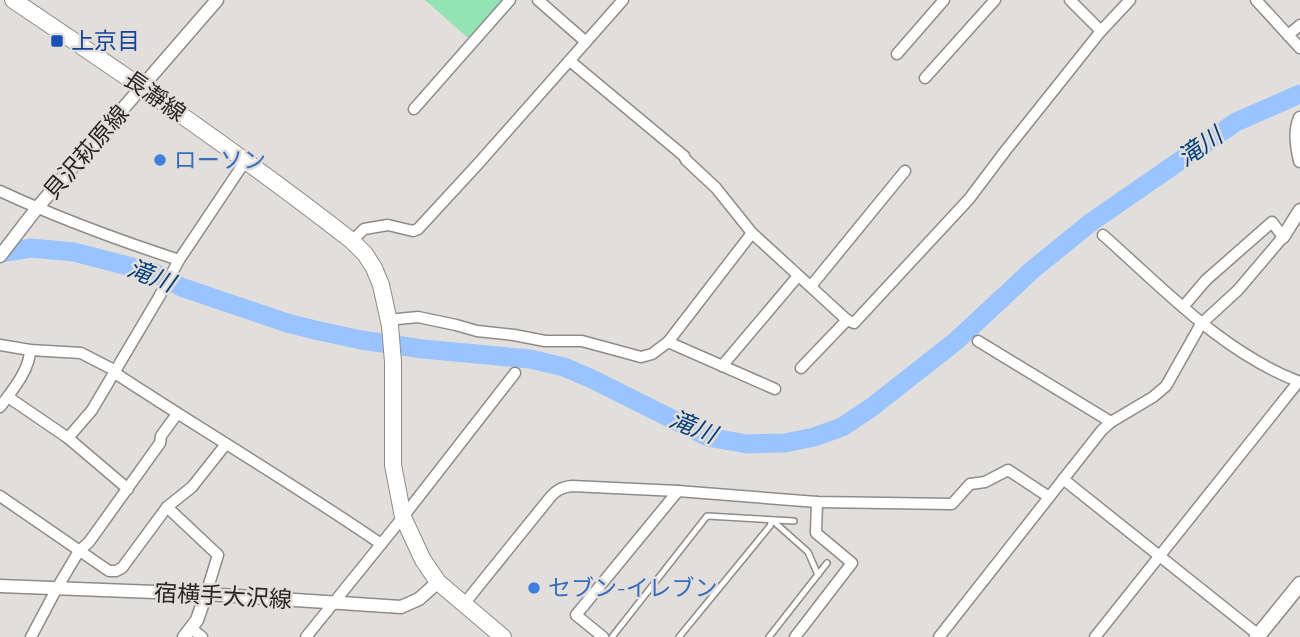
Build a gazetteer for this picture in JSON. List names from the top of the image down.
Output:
{
  "streets": {
    "main road": ["長瀞線"],
    "street": ["貝沢萩原線", "宿横手大沢線"]
  },
  "crossings": [
    ["長瀞線", "貝沢萩原線"]
  ],
  "water": ["滝川"],
  "places": {
    "transit": ["上京目"],
    "other": ["ローソン", "セブン-イレブン"]
  }
}
